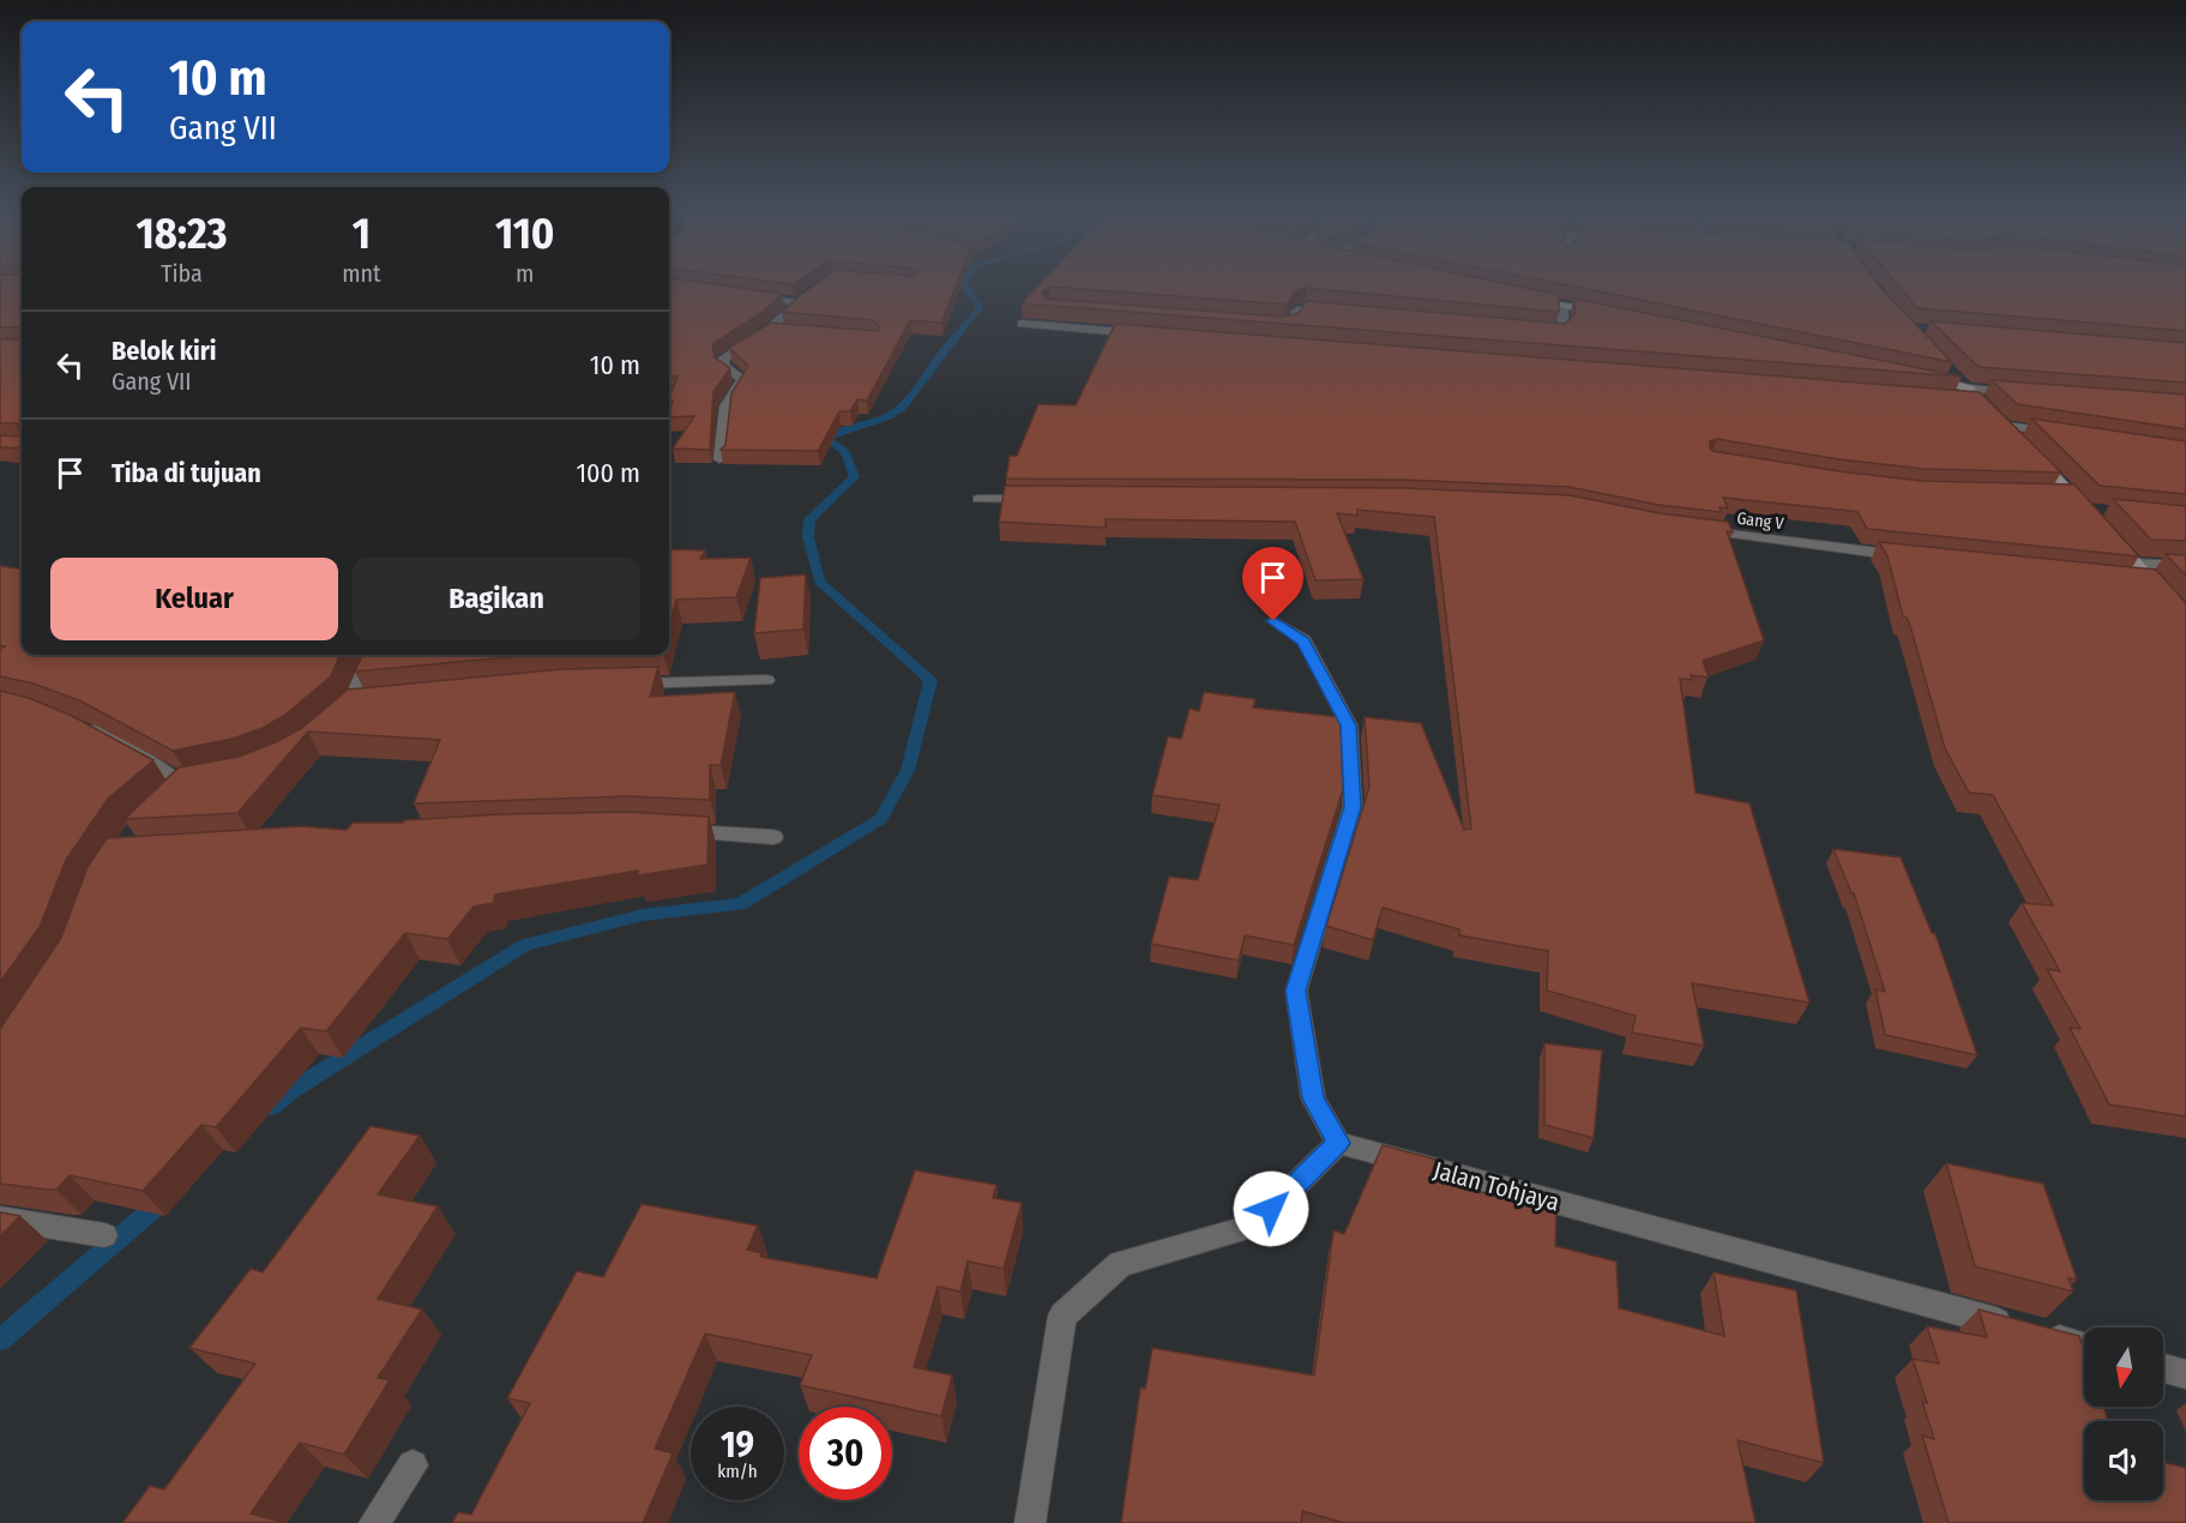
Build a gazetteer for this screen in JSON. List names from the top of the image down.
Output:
{
  "streets": {
    "street": ["Gang V", "Jalan Tohjaya"]
  },
  "north": "bottom",
  "page": {
    "turn": ["10 m", "Gang VII"],
    "eta": [
      "18:23",
      "Tiba",
      "1",
      "mnt",
      "110",
      "m"
    ],
    "list": [
      {
        "name": "Belok kiri",
        "note": "Gang VII",
        "value": "10 m"
      },
      {
        "name": "Tiba di tujuan",
        "value": "100 m"
      }
    ],
    "buttons": ["Keluar", "Bagikan"],
    "speed": "19 km/h",
    "limit": "30"
  }
}
